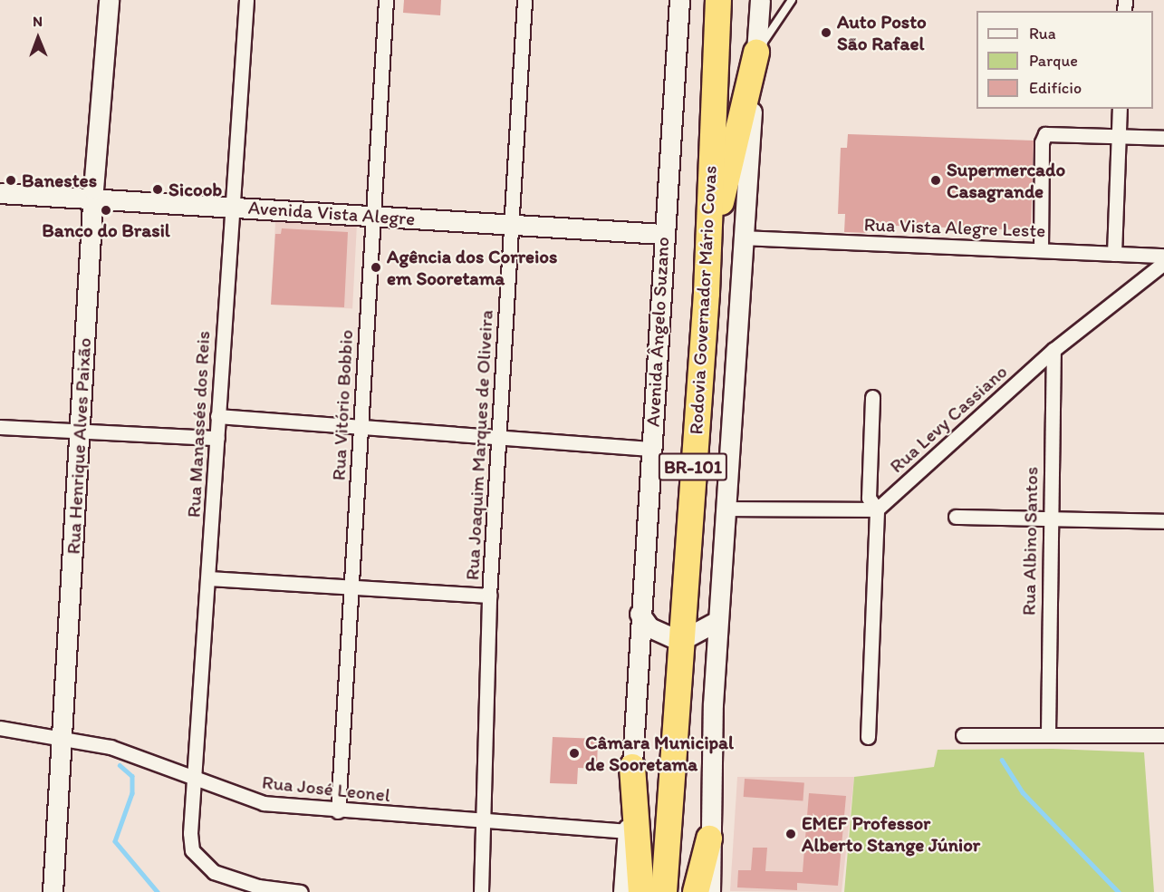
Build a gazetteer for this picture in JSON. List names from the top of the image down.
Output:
{
  "streets": {
    "highway": ["Rodovia Governador Mário Covas", "BR-101"],
    "main road": ["Avenida Vista Alegre", "Avenida Ângelo Suzano", "Rua Henrique Alves Paixão"],
    "street": [
      "Rua Vista Alegre Leste",
      "Rua Vitório Bobbio",
      "Rua Levy Cassiano",
      "Rua Manassés dos Reis",
      "Rua Joaquim Marques de Oliveira",
      "Rua Albino Santos",
      "Rua José Leonel"
    ]
  },
  "crossings": [
    ["Avenida Vista Alegre", "Avenida Ângelo Suzano"],
    ["Avenida Vista Alegre", "Rua Vitório Bobbio"],
    ["Avenida Vista Alegre", "Rua Manassés dos Reis"],
    ["Avenida Vista Alegre", "Rua Joaquim Marques de Oliveira"],
    ["Avenida Vista Alegre", "Rua Henrique Alves Paixão"],
    ["Avenida Ângelo Suzano", "Rua José Leonel"],
    ["Rua Vitório Bobbio", "Rua José Leonel"],
    ["Rua Levy Cassiano", "Rua Albino Santos"],
    ["Rua Manassés dos Reis", "Rua José Leonel"],
    ["Rua Joaquim Marques de Oliveira", "Rua José Leonel"],
    ["Rua Henrique Alves Paixão", "Rua José Leonel"]
  ],
  "places": [
    "Auto Posto São Rafael",
    "Banestes",
    "Supermercado Casagrande",
    "Sicoob",
    "Banco do Brasil",
    "Agência dos Correios em Sooretama",
    "Câmara Municipal de Sooretama",
    "EMEF Professor Alberto Stange Júnior"
  ],
  "legend": ["Rua", "Parque", "Edifício"],
  "north": "top"
}
